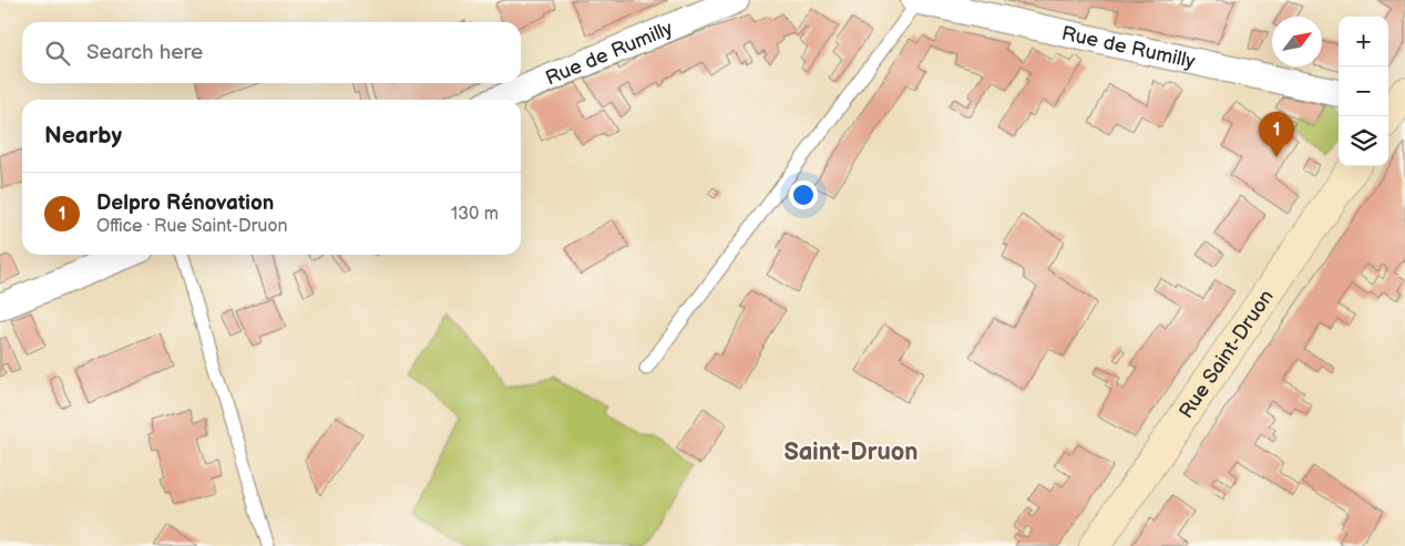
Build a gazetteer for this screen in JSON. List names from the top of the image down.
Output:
{
  "streets": {
    "street": ["Rue de Rumilly", "Rue Saint-Druon"]
  },
  "districts": ["Saint-Druon"],
  "north": "top right",
  "page": {
    "map_buttons": ["+", "−"],
    "search": "Search here",
    "heading": "Nearby",
    "pins": "1",
    "list": [
      {
        "mark": "1",
        "name": "Delpro Rénovation",
        "note": "Office · Rue Saint-Druon",
        "value": "130 m"
      }
    ]
  }
}
